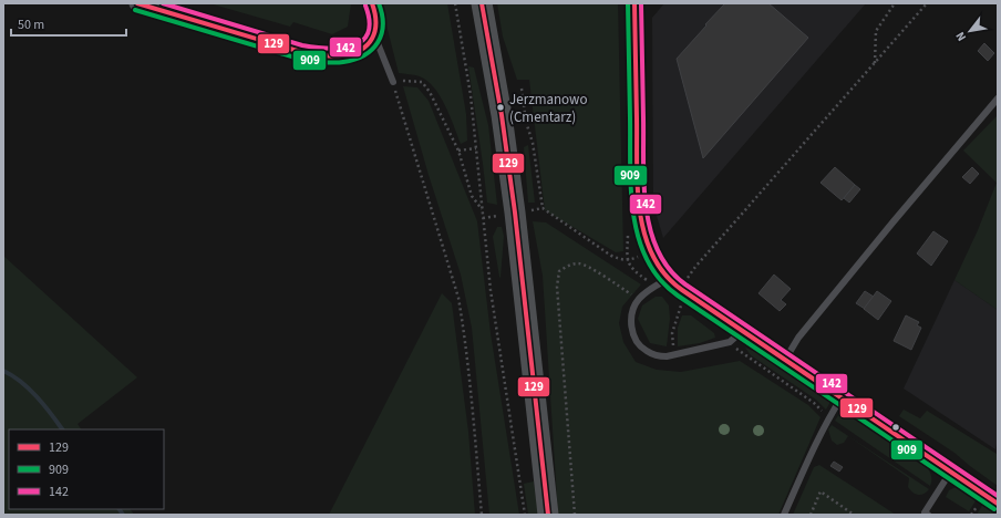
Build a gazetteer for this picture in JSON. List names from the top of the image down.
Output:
{
  "places": ["Jerzmanowo (Cmentarz)"],
  "lines": ["transit line 129", "transit line 909", "transit line 142"],
  "legend": ["129", "909", "142"],
  "scale_bar": "50 m",
  "north": "bottom left"
}
